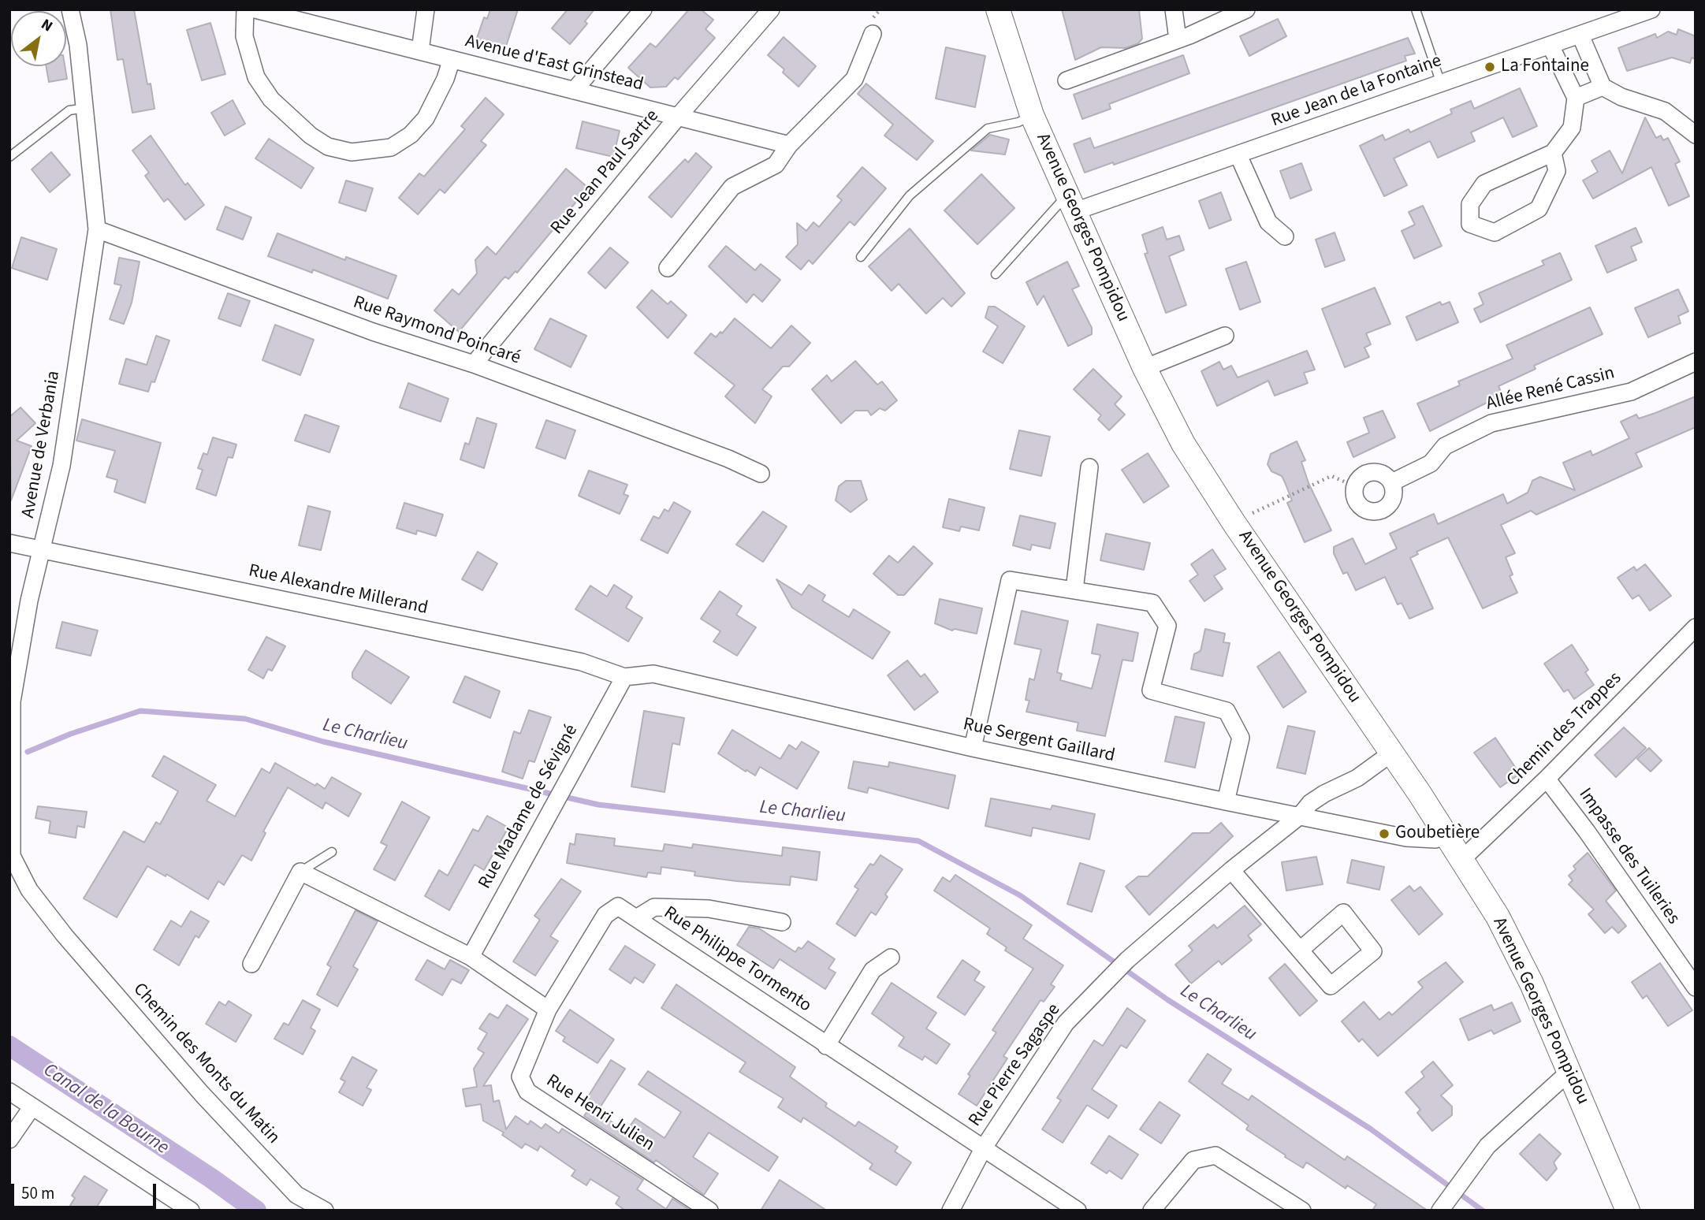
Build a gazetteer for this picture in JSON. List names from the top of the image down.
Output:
{
  "streets": {
    "main road": ["Avenue Georges Pompidou"],
    "street": [
      "Avenue d'East Grinstead",
      "Rue Jean de la Fontaine",
      "Rue Jean Paul Sartre",
      "Rue Raymond Poincaré",
      "Allée René Cassin",
      "Avenue de Verbania",
      "Rue Alexandre Millerand",
      "Chemin des Trappes",
      "Rue Sergent Gaillard",
      "Rue Madame de Sévigné",
      "Impasse des Tuileries",
      "Rue Philippe Tormento",
      "Chemin des Monts du Matin",
      "Rue Pierre Sagaspe",
      "Rue Henri Julien"
    ]
  },
  "crossings": [
    ["Avenue d'East Grinstead", "Rue Jean Paul Sartre"],
    ["Rue Jean de la Fontaine", "Avenue Georges Pompidou"],
    ["Rue Jean Paul Sartre", "Rue Raymond Poincaré"],
    ["Avenue Georges Pompidou", "Chemin des Trappes"],
    ["Avenue Georges Pompidou", "Rue Sergent Gaillard"],
    ["Avenue Georges Pompidou", "Rue Pierre Sagaspe"],
    ["Rue Raymond Poincaré", "Avenue de Verbania"],
    ["Avenue de Verbania", "Rue Alexandre Millerand"],
    ["Avenue de Verbania", "Chemin des Monts du Matin"],
    ["Rue Alexandre Millerand", "Rue Sergent Gaillard"],
    ["Rue Alexandre Millerand", "Rue Madame de Sévigné"],
    ["Chemin des Trappes", "Impasse des Tuileries"],
    ["Rue Sergent Gaillard", "Rue Madame de Sévigné"],
    ["Rue Sergent Gaillard", "Rue Pierre Sagaspe"],
    ["Rue Philippe Tormento", "Rue Pierre Sagaspe"],
    ["Rue Philippe Tormento", "Rue Henri Julien"]
  ],
  "water": ["Le Charlieu", "Canal de la Bourne"],
  "places": ["La Fontaine", "Goubetière"],
  "scale_bar": "50 m",
  "north": "top right"
}
